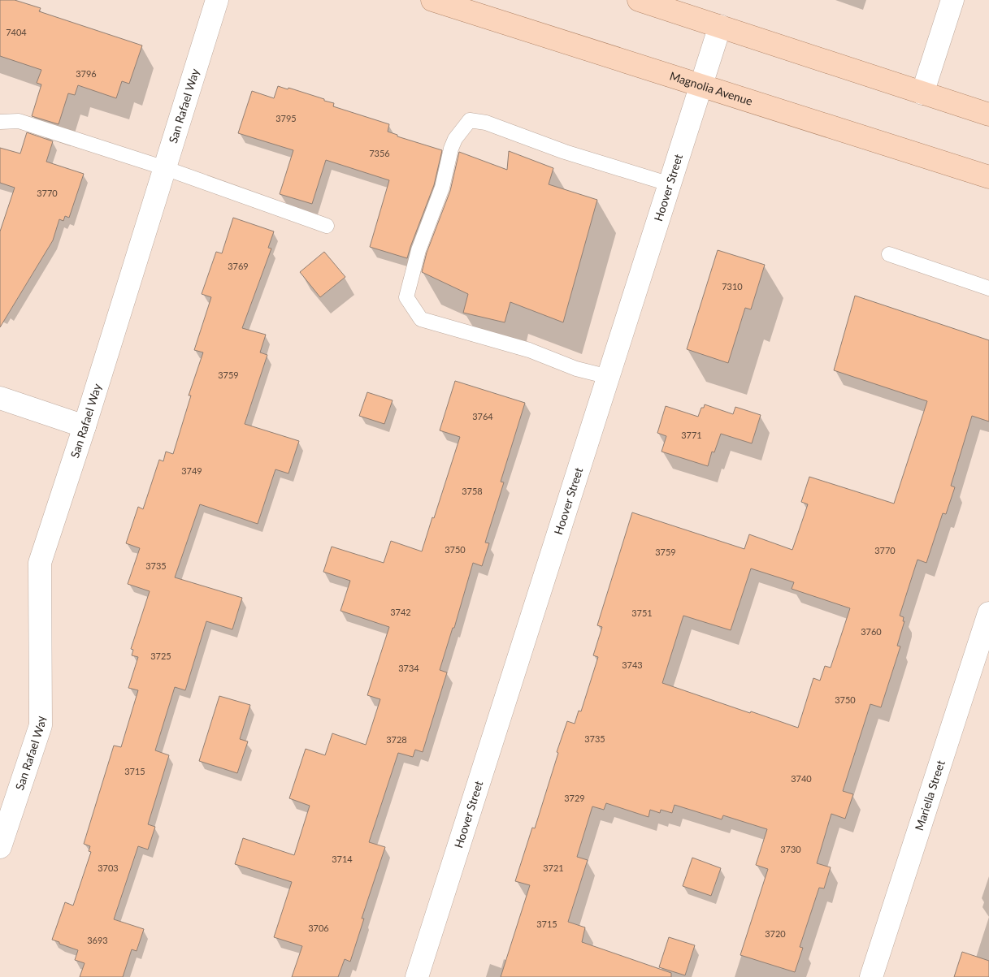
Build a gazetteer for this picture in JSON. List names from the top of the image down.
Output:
{
  "streets": {
    "main road": ["Magnolia Avenue"],
    "street": ["San Rafael Way", "Hoover Street", "Mariella Street"]
  },
  "crossings": [
    ["Magnolia Avenue", "Hoover Street"]
  ],
  "house_numbers": [
    "7404",
    "3796",
    "3795",
    "7356",
    "3770",
    "3769",
    "7310",
    "3759",
    "3764",
    "3771",
    "3749",
    "3758",
    "3750",
    "3770",
    "3759",
    "3735",
    "3742",
    "3751",
    "3760",
    "3725",
    "3743",
    "3734",
    "3750",
    "3735",
    "3728",
    "3715",
    "3740",
    "3729",
    "3730",
    "3714",
    "3703",
    "3721",
    "3715",
    "3706",
    "3720",
    "3693"
  ]
}
